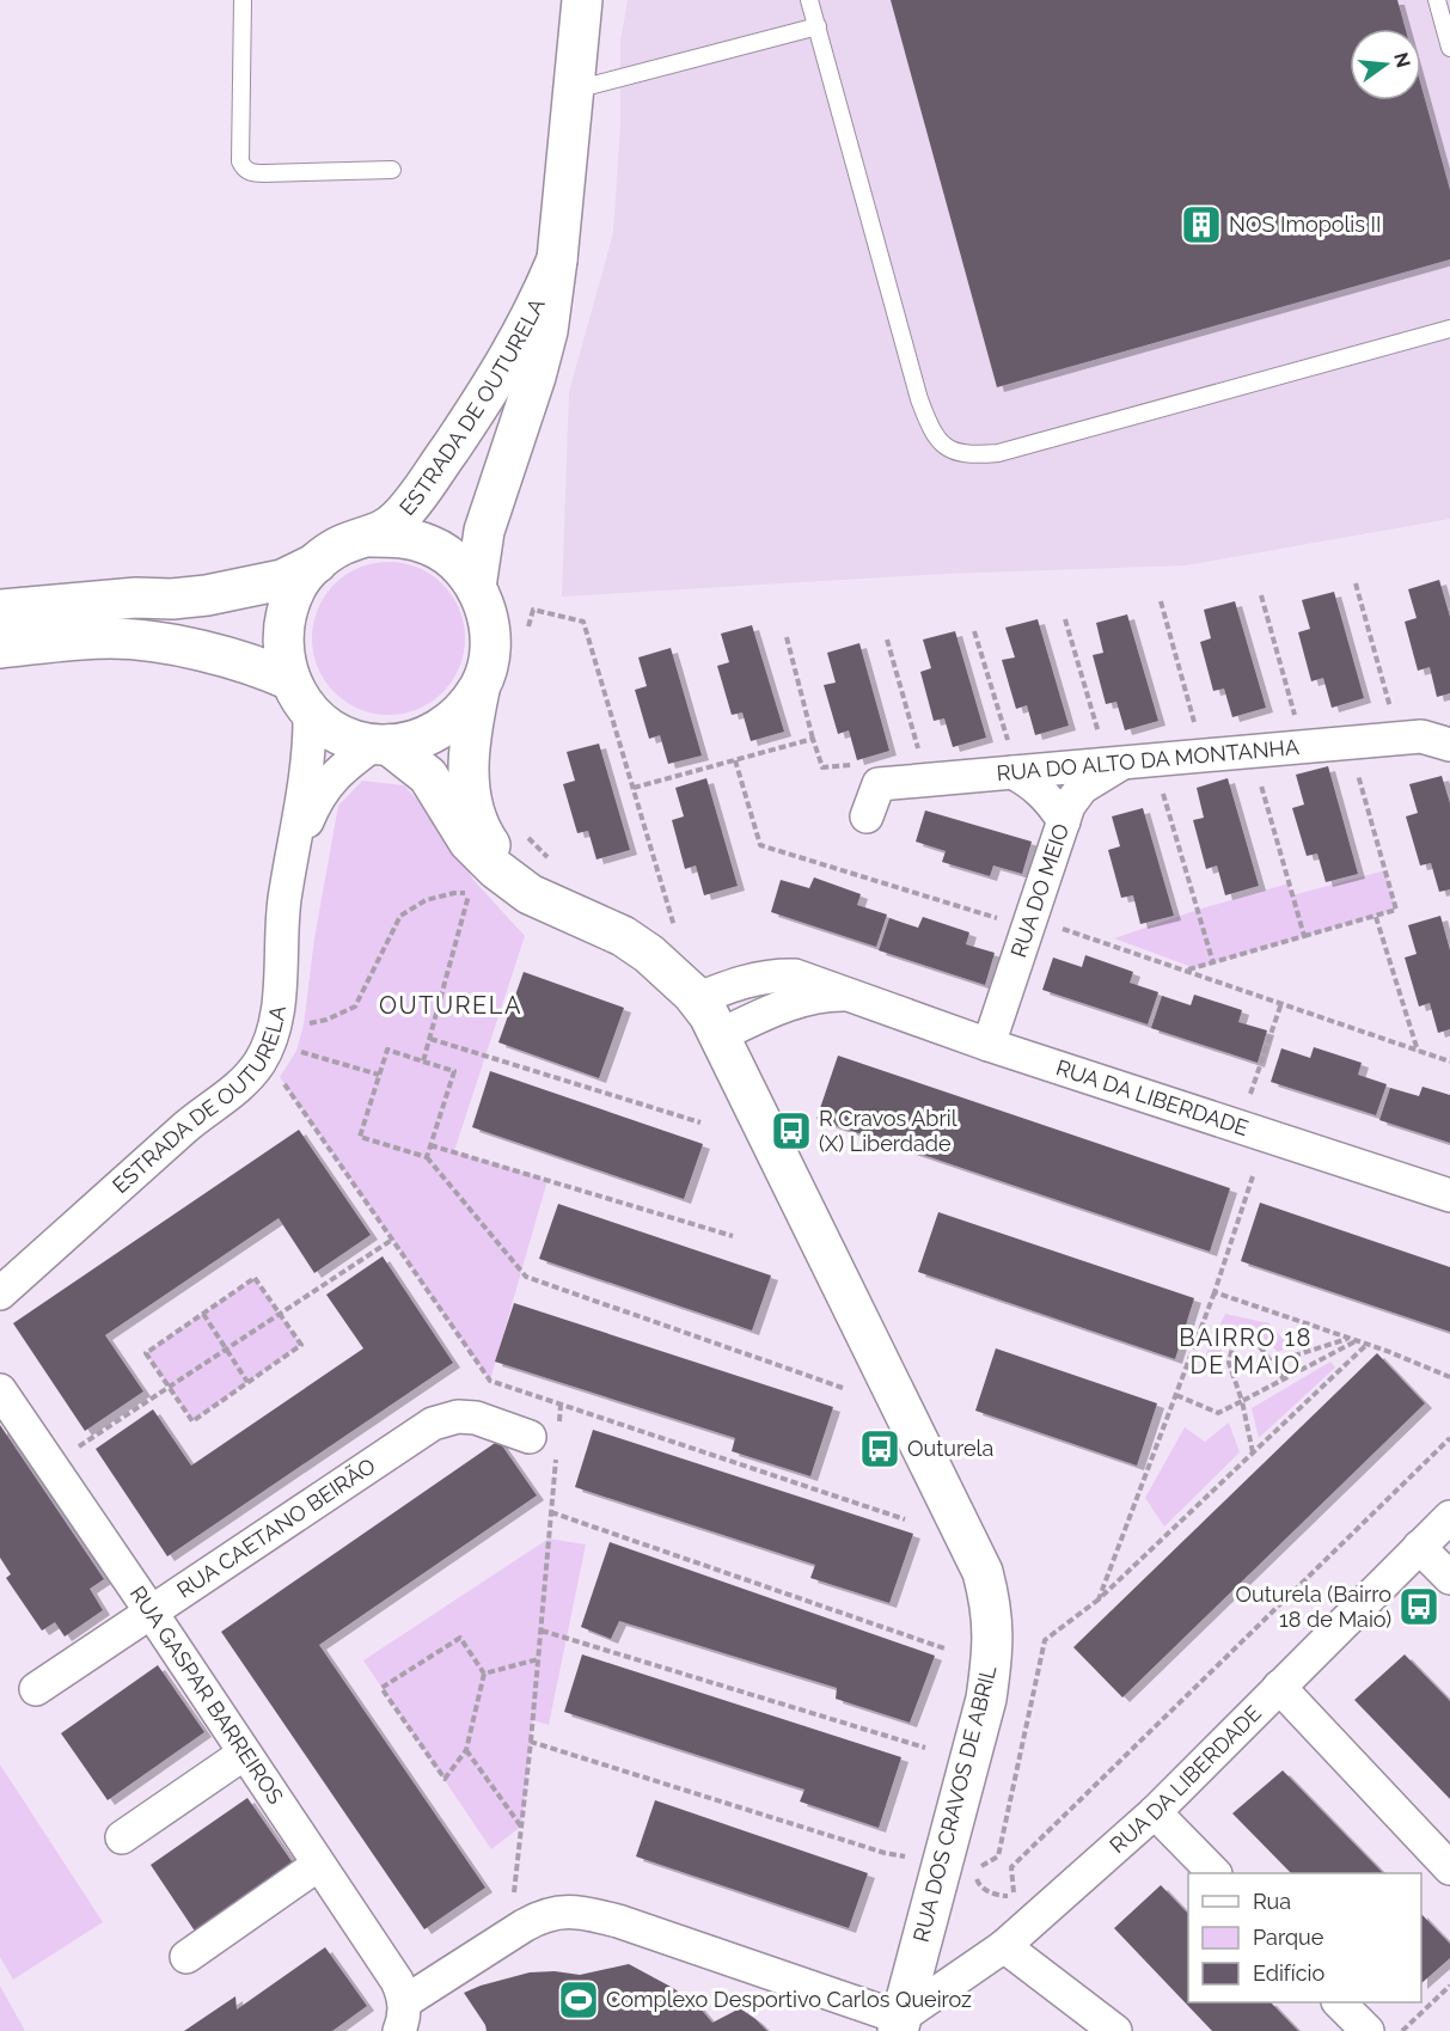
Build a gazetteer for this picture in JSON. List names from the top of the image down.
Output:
{
  "streets": {
    "street": [
      "ESTRADA DE OUTURELA",
      "RUA DO ALTO DA MONTANHA",
      "RUA DO MEIO",
      "RUA DA LIBERDADE",
      "RUA CAETANO BEIRÃO",
      "RUA GASPAR BARREIROS",
      "RUA DOS CRAVOS DE ABRIL"
    ]
  },
  "crossings": [
    ["RUA DO ALTO DA MONTANHA", "RUA DO MEIO"],
    ["RUA DO MEIO", "RUA DA LIBERDADE"],
    ["RUA DA LIBERDADE", "RUA GASPAR BARREIROS"],
    ["RUA DA LIBERDADE", "RUA DOS CRAVOS DE ABRIL"],
    ["RUA CAETANO BEIRÃO", "RUA GASPAR BARREIROS"],
    ["RUA GASPAR BARREIROS", "RUA DOS CRAVOS DE ABRIL"]
  ],
  "districts": ["OUTURELA", "BAIRRO 18 DE MAIO"],
  "places": {
    "building": ["NOS Imopolis II"],
    "bus stop": ["R Cravos Abril (X) Liberdade", "Outurela", "Outurela (Bairro 18 de Maio)"],
    "sports": ["Complexo Desportivo Carlos Queiroz"]
  },
  "legend": ["Rua", "Parque", "Edifício"],
  "north": "right"
}
